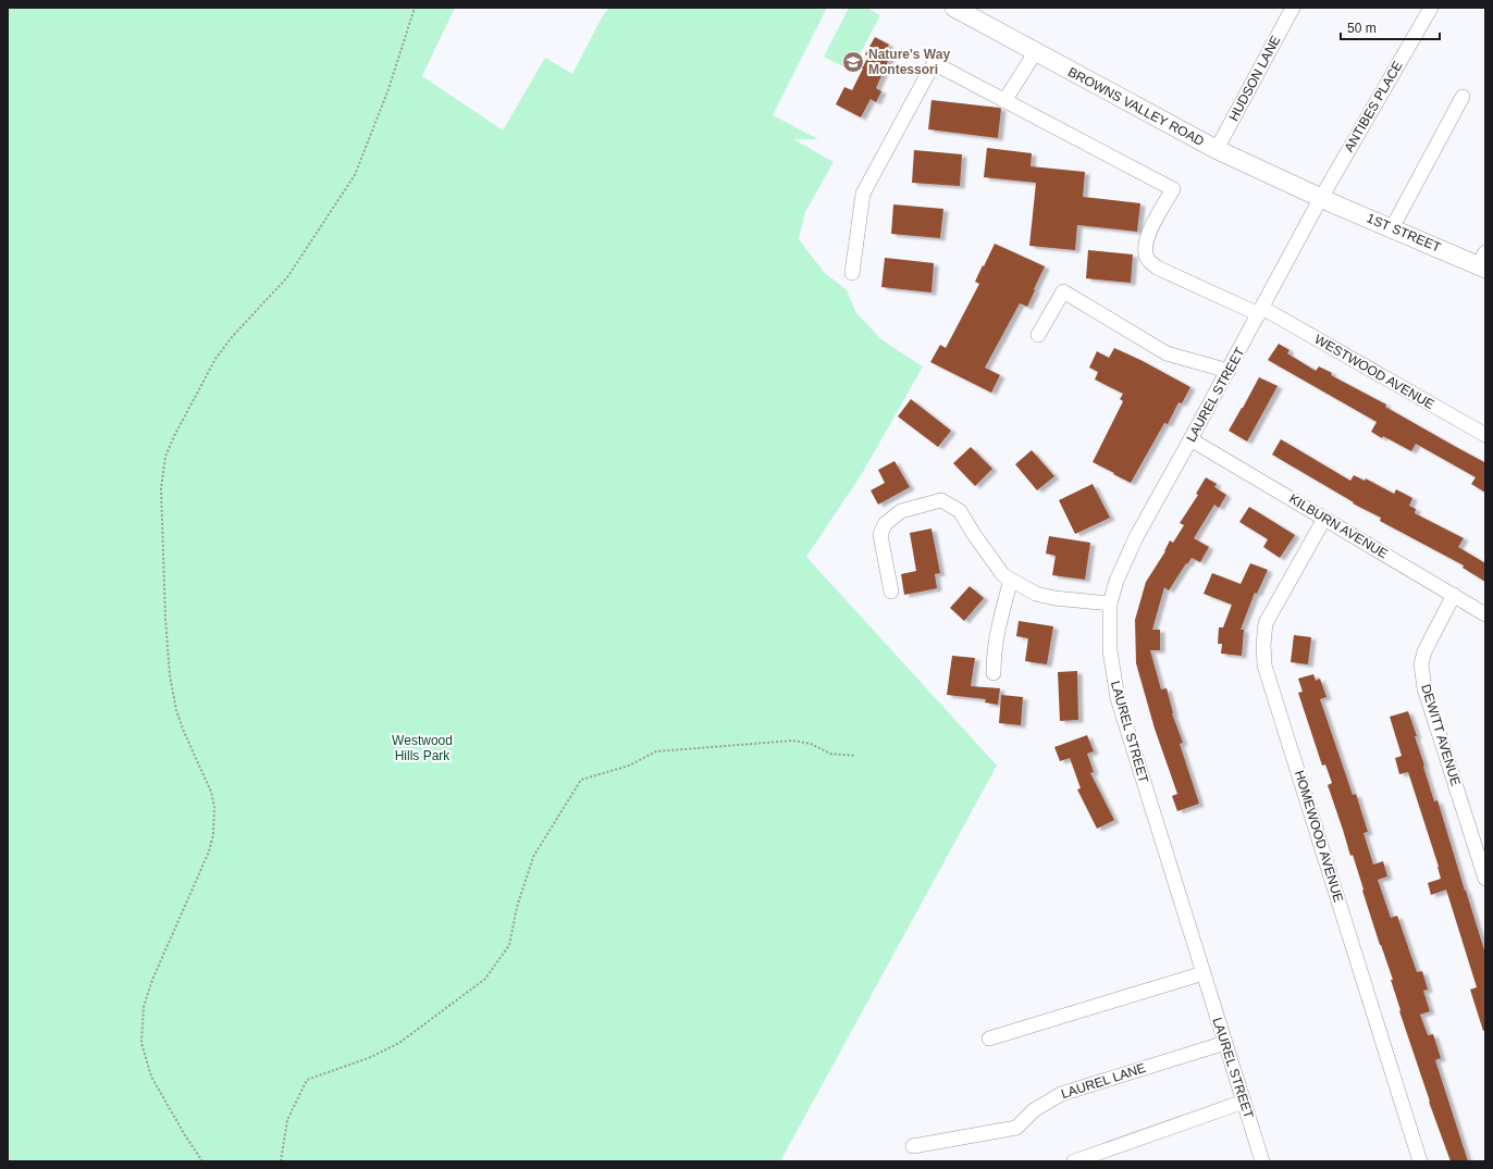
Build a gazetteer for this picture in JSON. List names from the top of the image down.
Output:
{
  "streets": {
    "main road": ["BROWNS VALLEY ROAD", "1ST STREET"],
    "street": [
      "HUDSON LANE",
      "ANTIBES PLACE",
      "WESTWOOD AVENUE",
      "LAUREL STREET",
      "KILBURN AVENUE",
      "DEWITT AVENUE",
      "HOMEWOOD AVENUE",
      "LAUREL LANE"
    ]
  },
  "crossings": [
    ["HUDSON LANE", "BROWNS VALLEY ROAD"],
    ["BROWNS VALLEY ROAD", "ANTIBES PLACE"],
    ["BROWNS VALLEY ROAD", "1ST STREET"],
    ["BROWNS VALLEY ROAD", "LAUREL STREET"],
    ["ANTIBES PLACE", "1ST STREET"],
    ["ANTIBES PLACE", "LAUREL STREET"],
    ["1ST STREET", "LAUREL STREET"],
    ["WESTWOOD AVENUE", "LAUREL STREET"],
    ["LAUREL STREET", "KILBURN AVENUE"],
    ["LAUREL STREET", "LAUREL LANE"],
    ["KILBURN AVENUE", "DEWITT AVENUE"],
    ["KILBURN AVENUE", "HOMEWOOD AVENUE"]
  ],
  "parks": ["Westwood Hills Park"],
  "places": {
    "school or university": ["Nature's Way Montessori"]
  },
  "scale_bar": "50 m"
}
